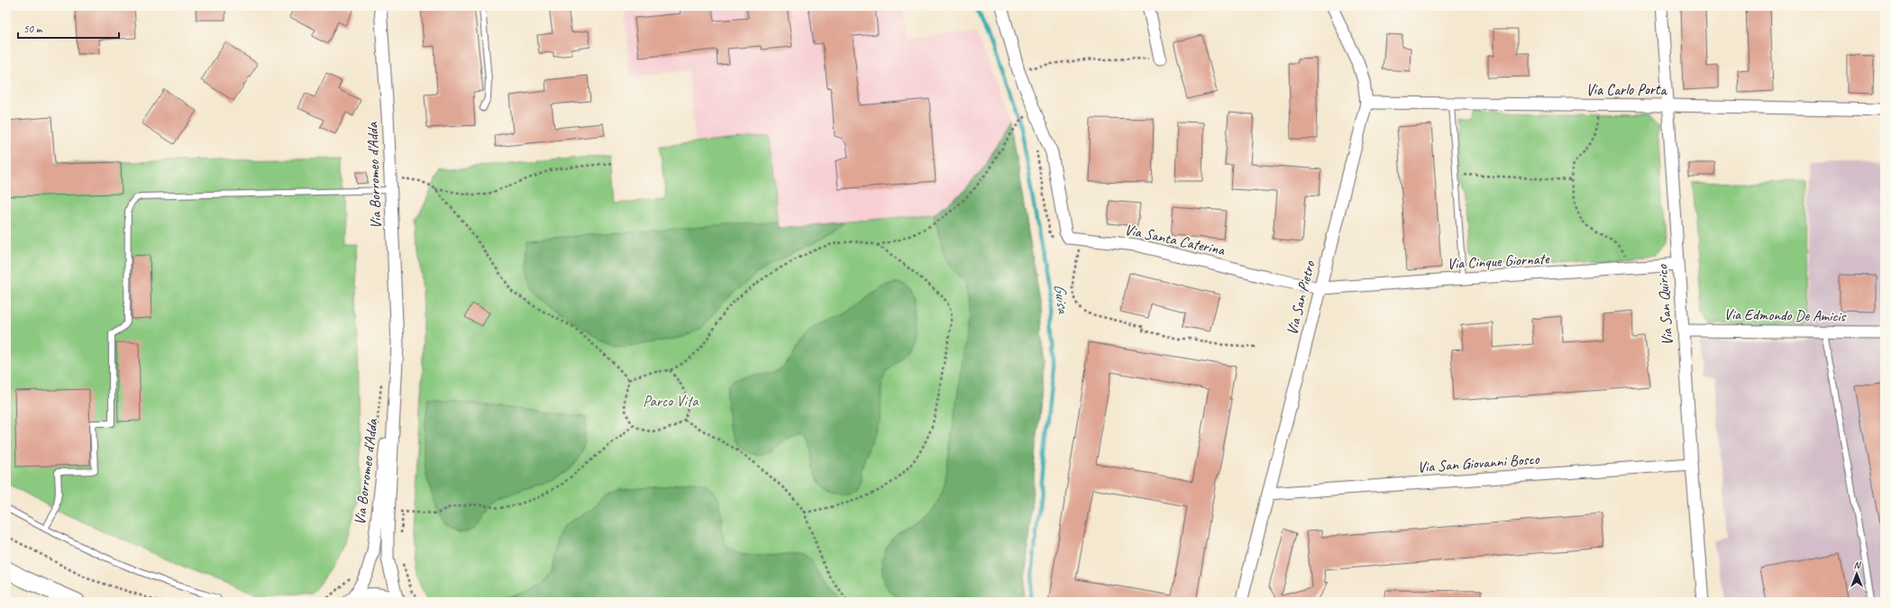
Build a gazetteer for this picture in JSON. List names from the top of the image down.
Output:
{
  "streets": {
    "street": [
      "Via Carlo Porta",
      "Via Borromeo d'Adda",
      "Via Santa Caterina",
      "Via Cinque Giornate",
      "Via San Pietro",
      "Via San Quirico",
      "Via Edmondo De Amicis",
      "Via San Giovanni Bosco"
    ]
  },
  "crossings": [
    ["Via Carlo Porta", "Via San Pietro"],
    ["Via Carlo Porta", "Via San Quirico"],
    ["Via Santa Caterina", "Via Cinque Giornate"],
    ["Via Santa Caterina", "Via San Pietro"],
    ["Via Cinque Giornate", "Via San Pietro"],
    ["Via Cinque Giornate", "Via San Quirico"],
    ["Via San Pietro", "Via San Giovanni Bosco"],
    ["Via San Quirico", "Via Edmondo De Amicis"],
    ["Via San Quirico", "Via San Giovanni Bosco"]
  ],
  "water": ["Guisa"],
  "parks": ["Parco Vita"],
  "scale_bar": "50 m",
  "north": "top"
}
